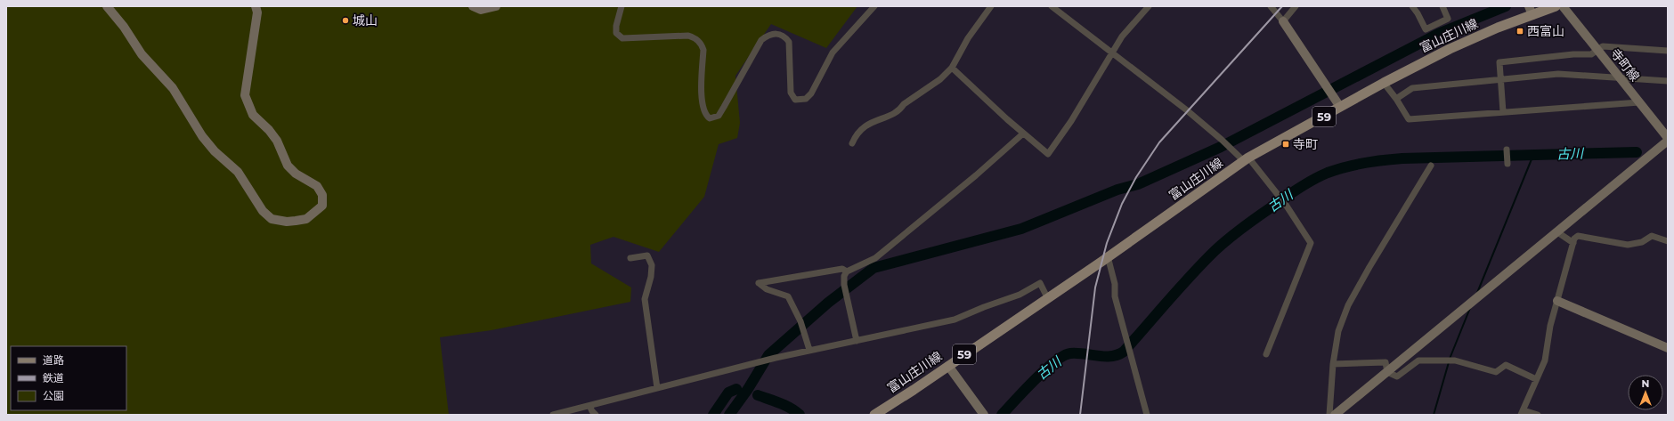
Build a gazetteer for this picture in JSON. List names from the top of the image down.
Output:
{
  "streets": {
    "main road": ["富山庄川線", "59"],
    "street": ["寺町線"]
  },
  "water": ["古川"],
  "places": {
    "other": ["城山"],
    "transit": ["西富山", "寺町"]
  },
  "legend": ["道路", "鉄道", "公園"],
  "north": "top"
}
